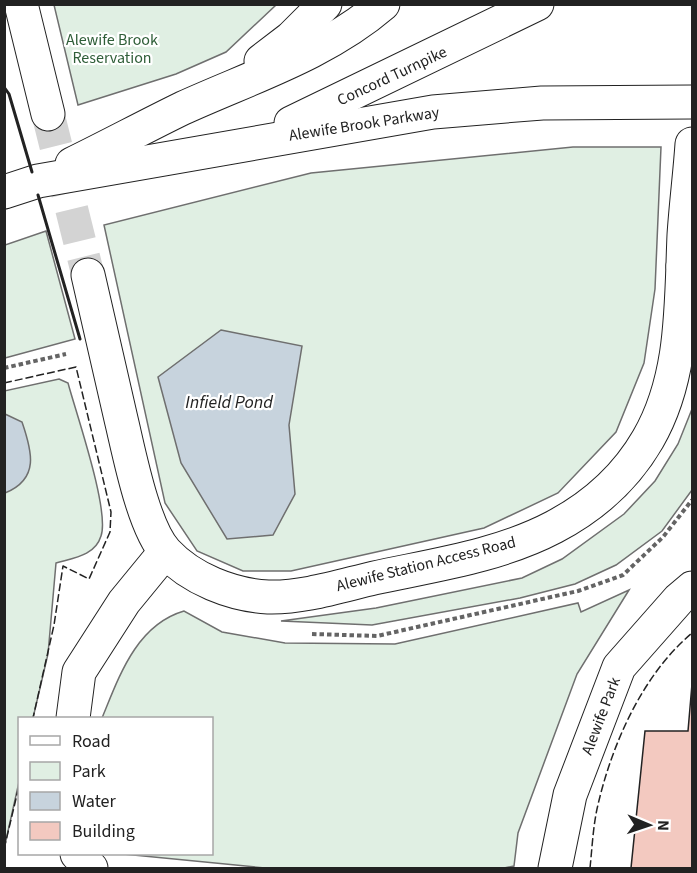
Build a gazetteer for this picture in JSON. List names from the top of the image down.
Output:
{
  "streets": {
    "main road": [
      "Concord Turnpike",
      "Alewife Brook Parkway",
      "Alewife Station Access Road",
      "Alewife Park"
    ]
  },
  "crossings": [
    ["Concord Turnpike", "Alewife Brook Parkway"]
  ],
  "water": ["Infield Pond"],
  "parks": ["Alewife Brook Reservation"],
  "legend": [
    "Road",
    "Park",
    "Water",
    "Building"
  ],
  "north": "right"
}
